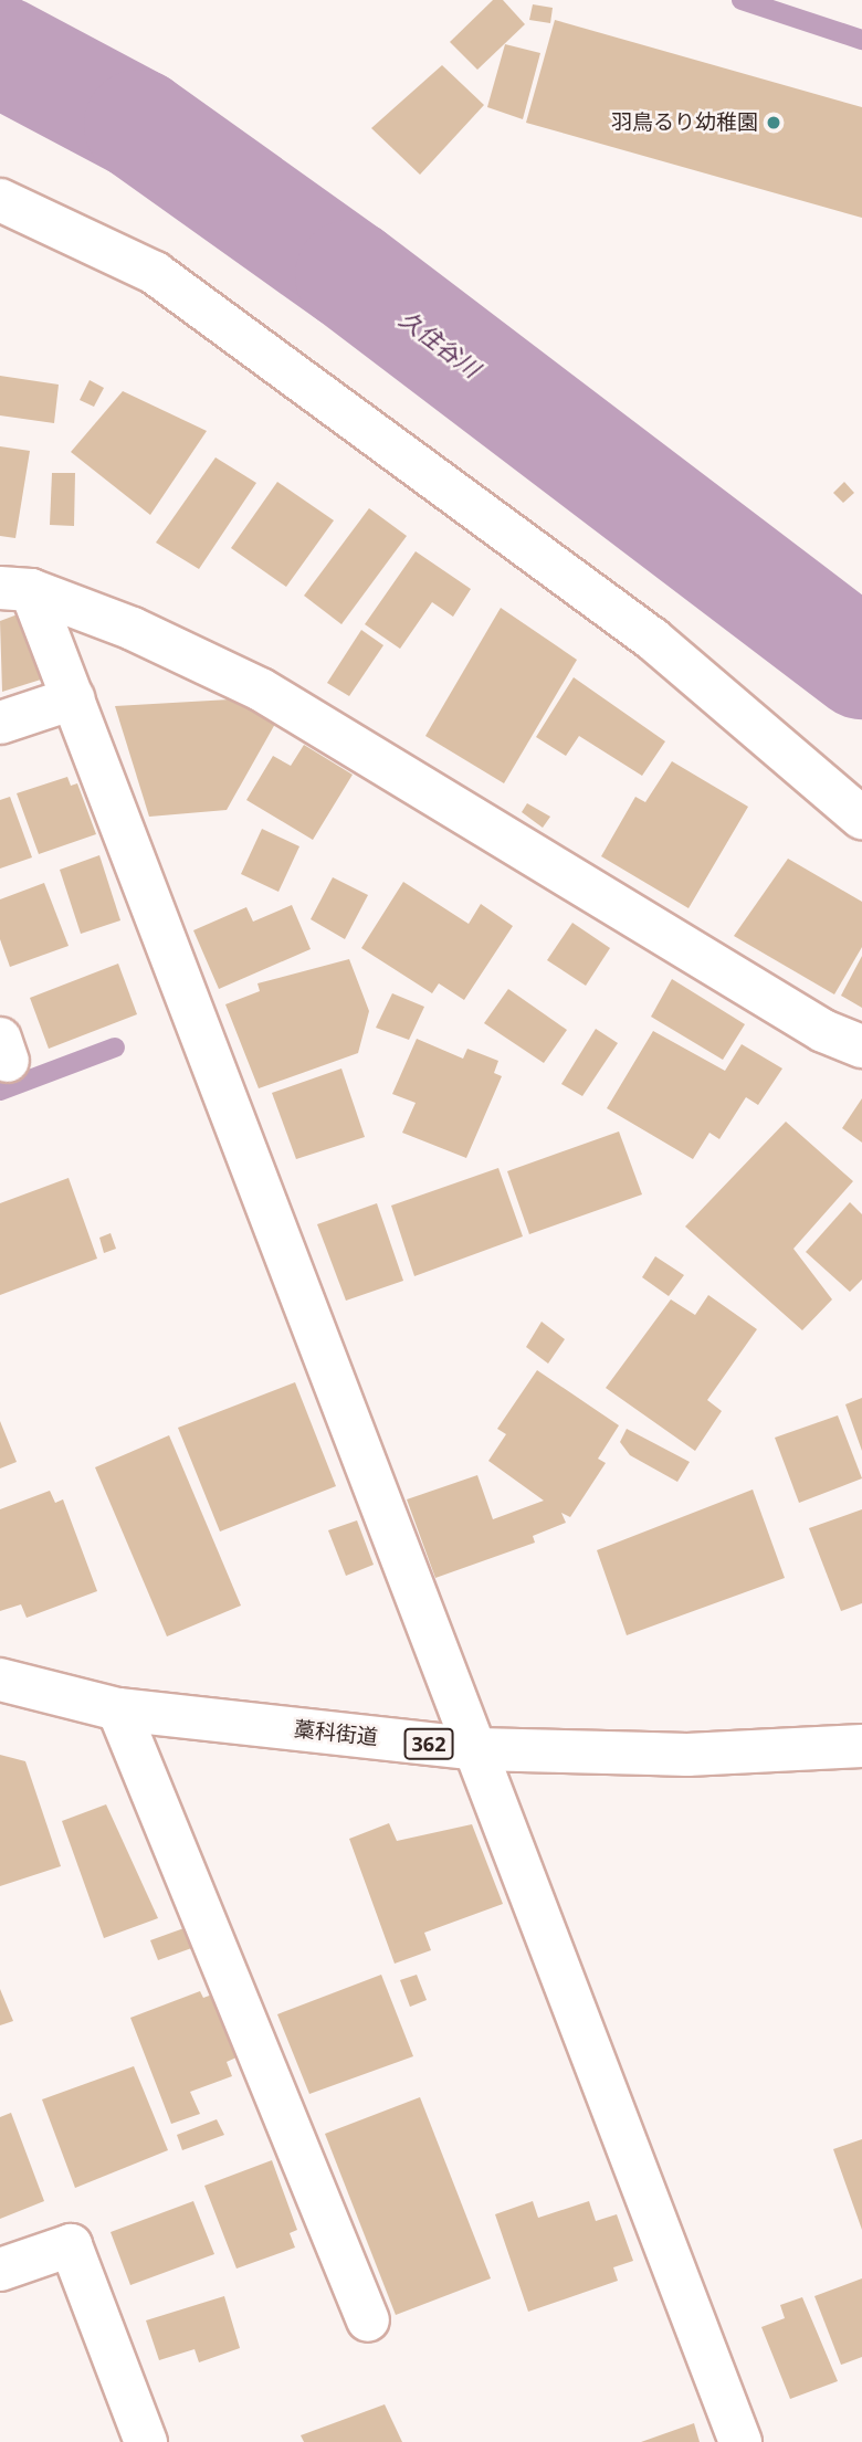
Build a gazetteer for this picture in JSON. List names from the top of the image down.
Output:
{
  "streets": {
    "main road": ["藁科街道", "362"]
  },
  "water": ["久住谷川"],
  "places": ["羽鳥るり幼稚園"]
}
